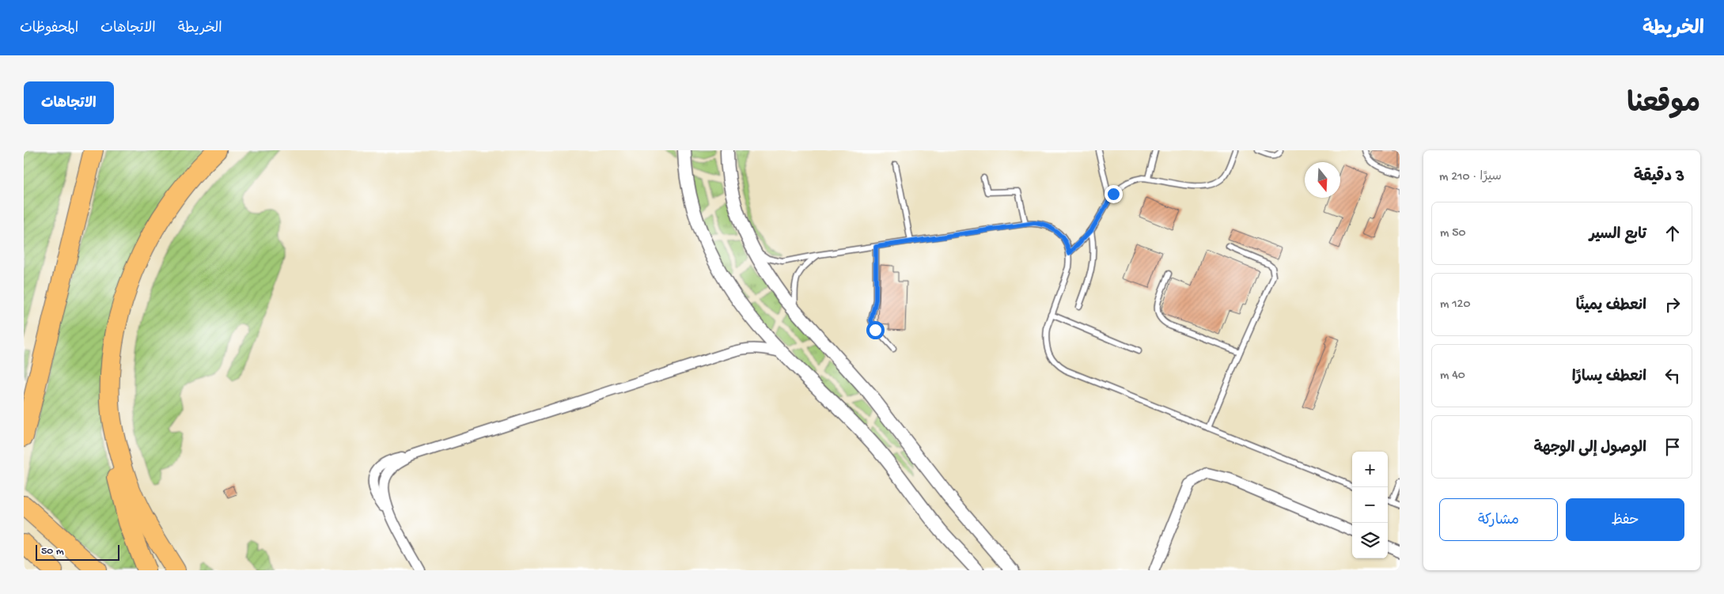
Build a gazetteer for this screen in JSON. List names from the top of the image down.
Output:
{
  "scale_bar": "50 m",
  "north": "bottom",
  "page": {
    "header": "الخريطة",
    "nav": ["الخريطة", "الاتجاهات", "المحفوظات"],
    "title": "موقعنا",
    "buttons": [
      "الاتجاهات",
      ["حفظ", "مشاركة"]
    ],
    "heading": ["3 دقيقة", "سيرًا · 210 m"],
    "list": [
      ["تابع السير", "50 m"],
      ["انعطف يمينًا", "120 m"],
      ["انعطف يسارًا", "40 m"],
      "الوصول إلى الوجهة"
    ],
    "map_buttons": ["+", "−"],
    "scale": "50 m"
  }
}
